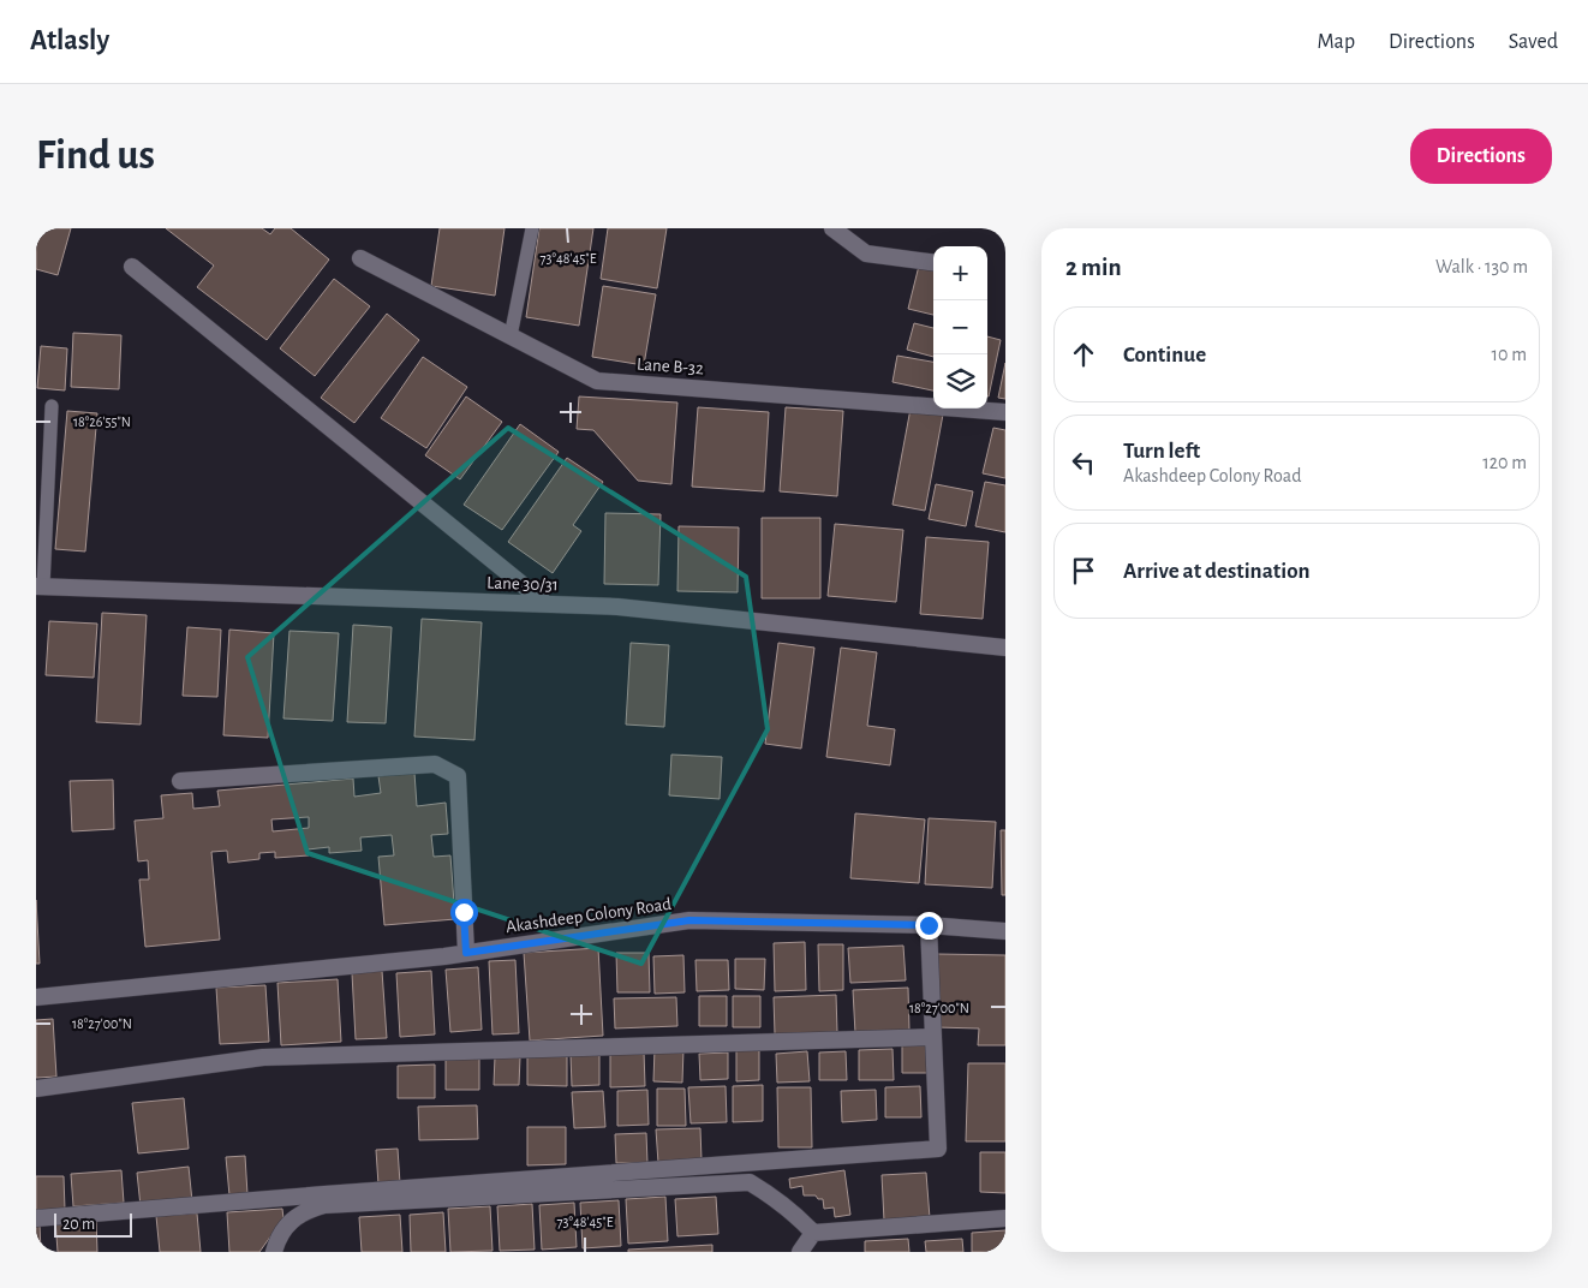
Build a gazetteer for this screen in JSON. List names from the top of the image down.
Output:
{
  "streets": {
    "street": ["Lane B-32", "Lane 30/31", "Akashdeep Colony Road"]
  },
  "scale_bar": "20 m",
  "page": {
    "header": "Atlasly",
    "nav": ["Map", "Directions", "Saved"],
    "buttons": "Directions",
    "title": "Find us",
    "heading": ["2 min", "Walk · 130 m"],
    "map_buttons": ["+", "−"],
    "list": [
      ["Continue", "10 m"],
      ["Turn left", "Akashdeep Colony Road", "120 m"],
      "Arrive at destination"
    ],
    "scale": "20 m"
  },
  "coordinates": ["73°48'45\"E", "18°26'55\"N", "18°27'00\"N"]
}
